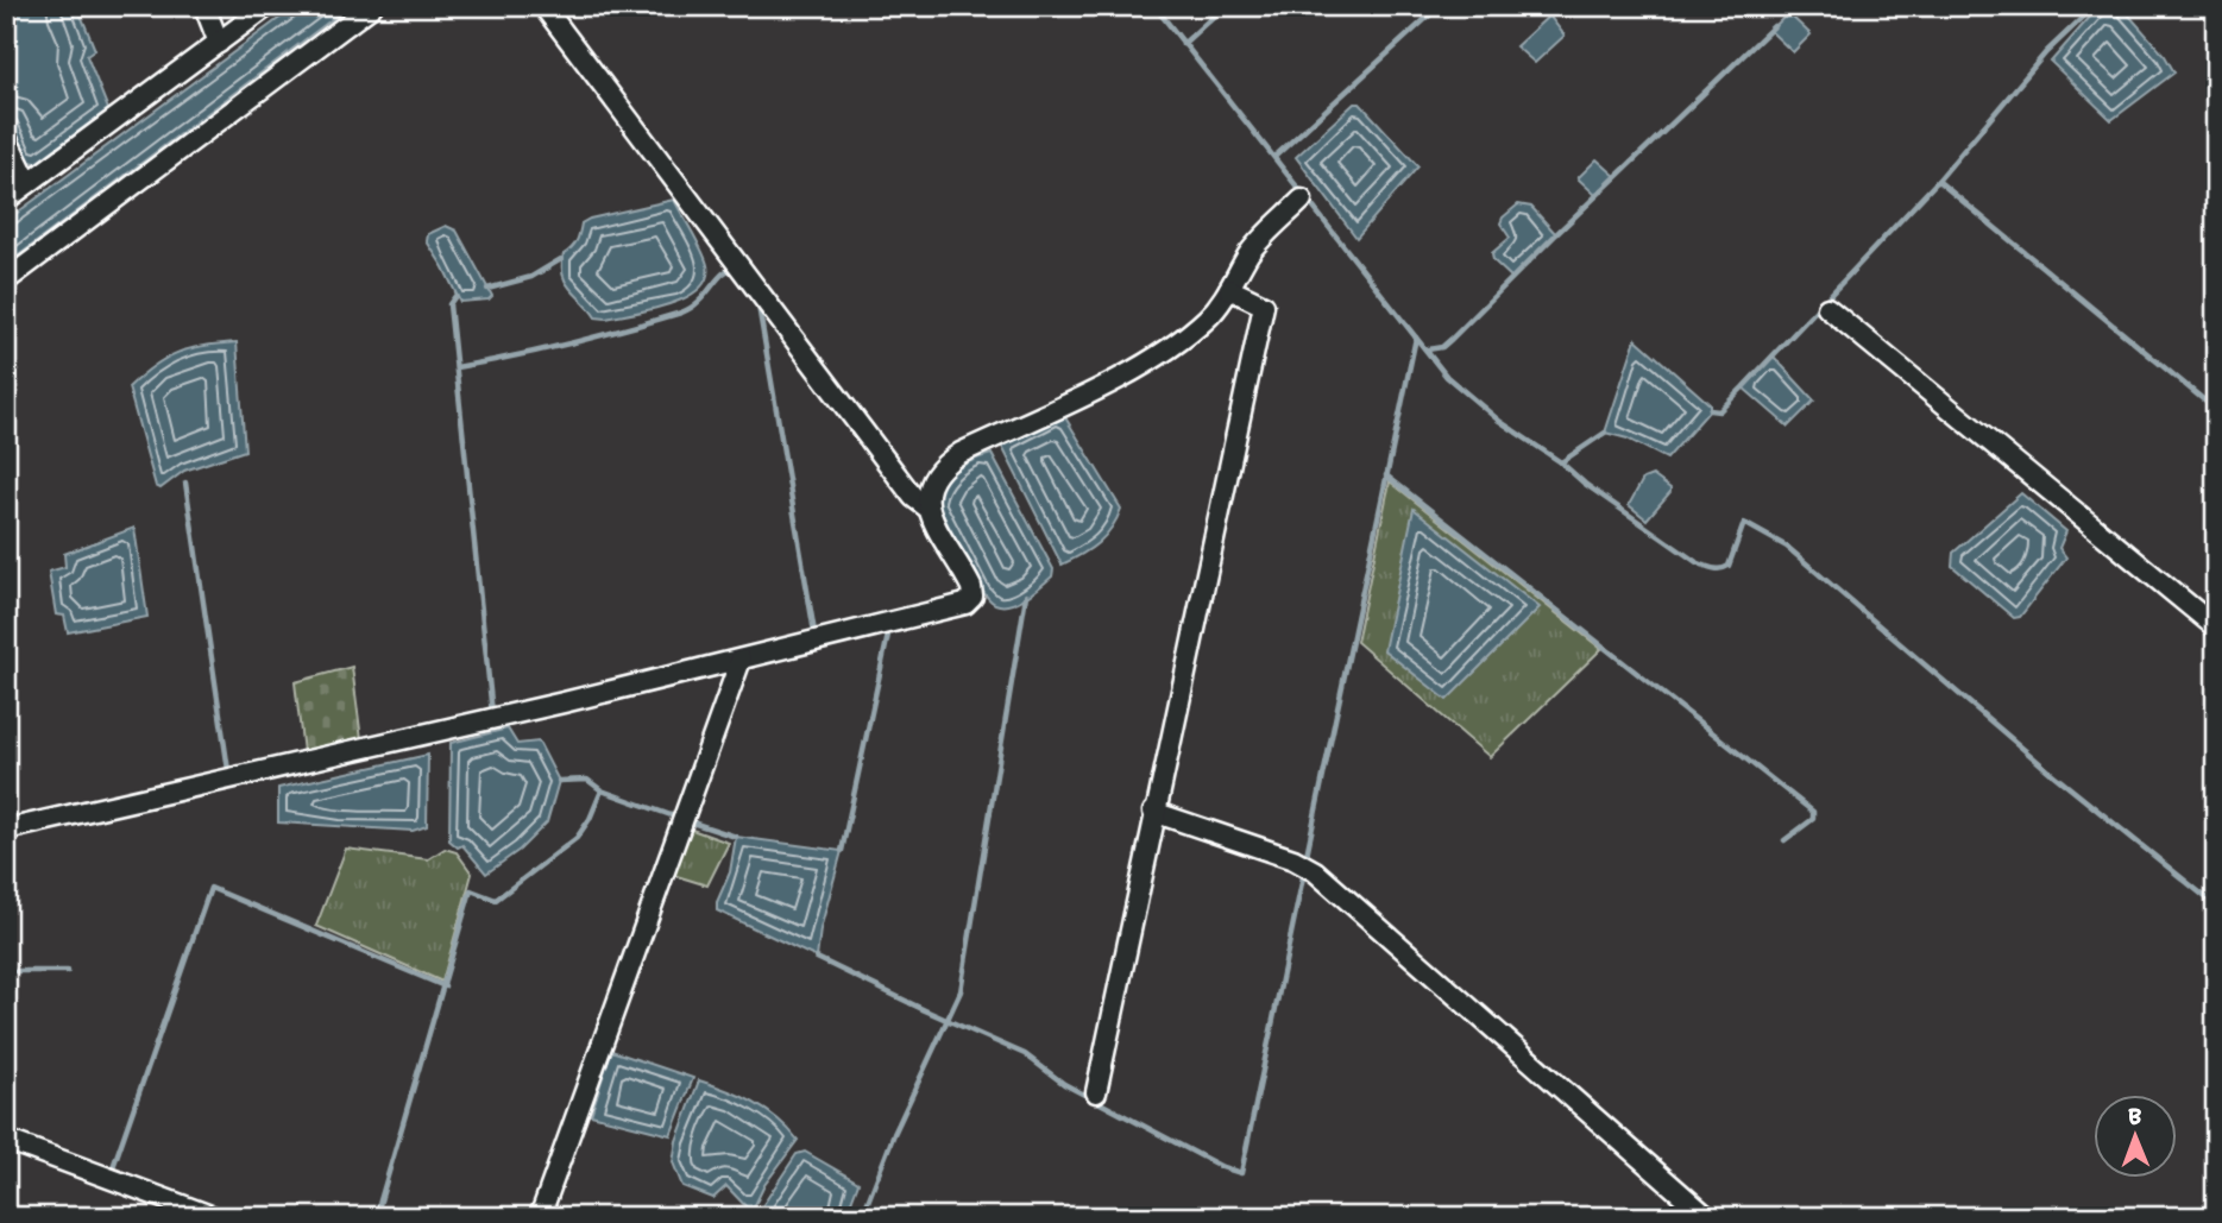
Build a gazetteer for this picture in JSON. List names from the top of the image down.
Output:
{
  "north": "top"
}
